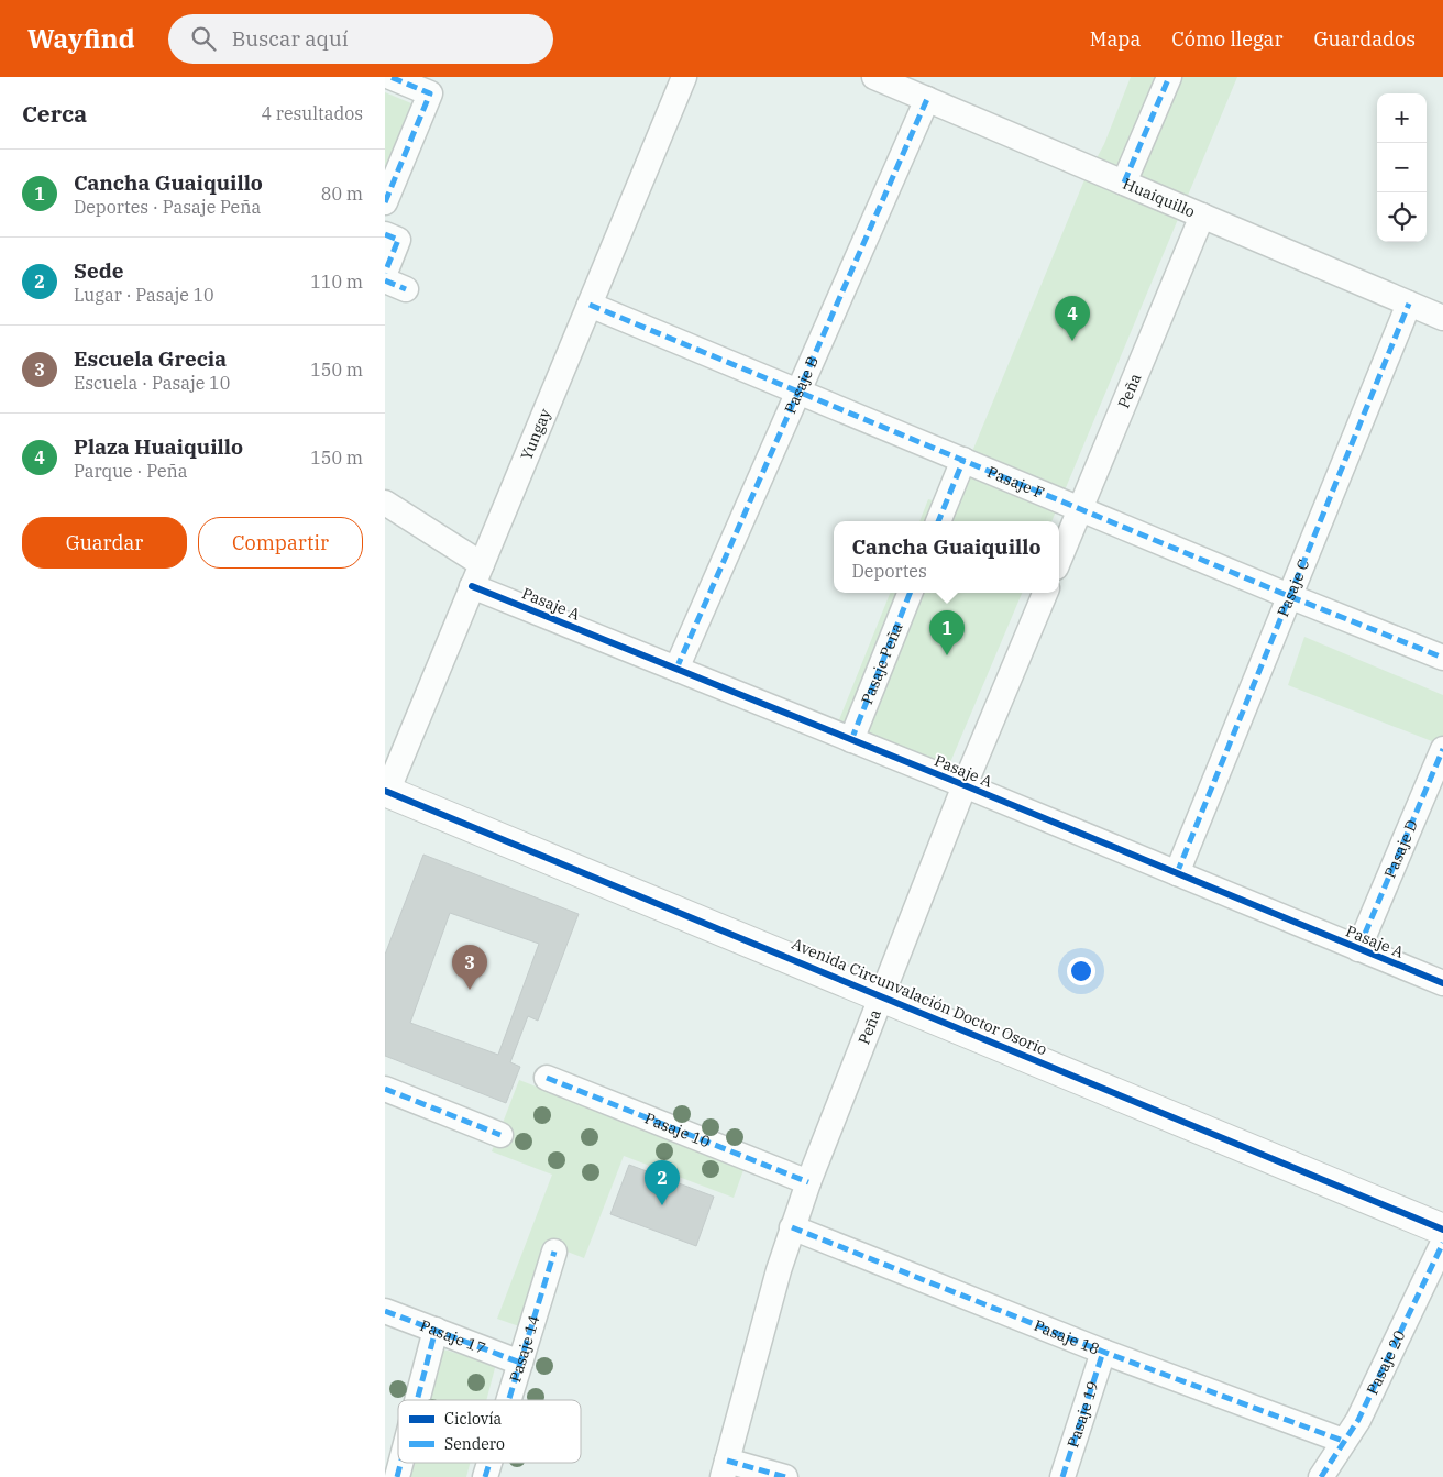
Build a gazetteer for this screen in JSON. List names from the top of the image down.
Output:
{
  "streets": {
    "main road": ["Avenida Circunvalación Doctor Osorio"],
    "street": [
      "Huaiquillo",
      "Pasaje B",
      "Peña",
      "Yungay",
      "Pasaje F",
      "Pasaje C",
      "Pasaje A",
      "Pasaje Peña",
      "Pasaje D",
      "Pasaje 10",
      "Pasaje 17",
      "Pasaje 18",
      "Pasaje 14",
      "Pasaje 20",
      "Pasaje 19"
    ]
  },
  "crossings": [
    ["Huaiquillo", "Pasaje B"],
    ["Huaiquillo", "Peña"],
    ["Huaiquillo", "Pasaje C"],
    ["Pasaje B", "Pasaje F"],
    ["Pasaje B", "Pasaje A"],
    ["Peña", "Pasaje F"],
    ["Peña", "Pasaje A"],
    ["Peña", "Avenida Circunvalación Doctor Osorio"],
    ["Peña", "Pasaje 10"],
    ["Peña", "Pasaje 18"],
    ["Yungay", "Pasaje F"],
    ["Yungay", "Pasaje A"],
    ["Yungay", "Avenida Circunvalación Doctor Osorio"],
    ["Pasaje F", "Pasaje C"],
    ["Pasaje C", "Pasaje A"],
    ["Pasaje A", "Pasaje Peña"],
    ["Pasaje A", "Pasaje D"],
    ["Pasaje 17", "Pasaje 14"],
    ["Pasaje 18", "Pasaje 20"],
    ["Pasaje 18", "Pasaje 19"]
  ],
  "legend": ["Ciclovía", "Sendero"],
  "page": {
    "header": "Wayfind",
    "search": "Buscar aquí",
    "nav": ["Mapa", "Cómo llegar", "Guardados"],
    "heading": ["Cerca", "4 resultados"],
    "map_buttons": ["+", "−"],
    "list": [
      {
        "mark": "1",
        "name": "Cancha Guaiquillo",
        "note": "Deportes · Pasaje Peña",
        "value": "80 m"
      },
      {
        "mark": "2",
        "name": "Sede",
        "note": "Lugar · Pasaje 10",
        "value": "110 m"
      },
      {
        "mark": "3",
        "name": "Escuela Grecia",
        "note": "Escuela · Pasaje 10",
        "value": "150 m"
      },
      {
        "mark": "4",
        "name": "Plaza Huaiquillo",
        "note": "Parque · Peña",
        "value": "150 m"
      }
    ],
    "pins": [
      "4",
      "1",
      "3",
      "2"
    ],
    "buttons": ["Guardar", "Compartir"],
    "popup": ["Cancha Guaiquillo", "Deportes"]
  }
}
